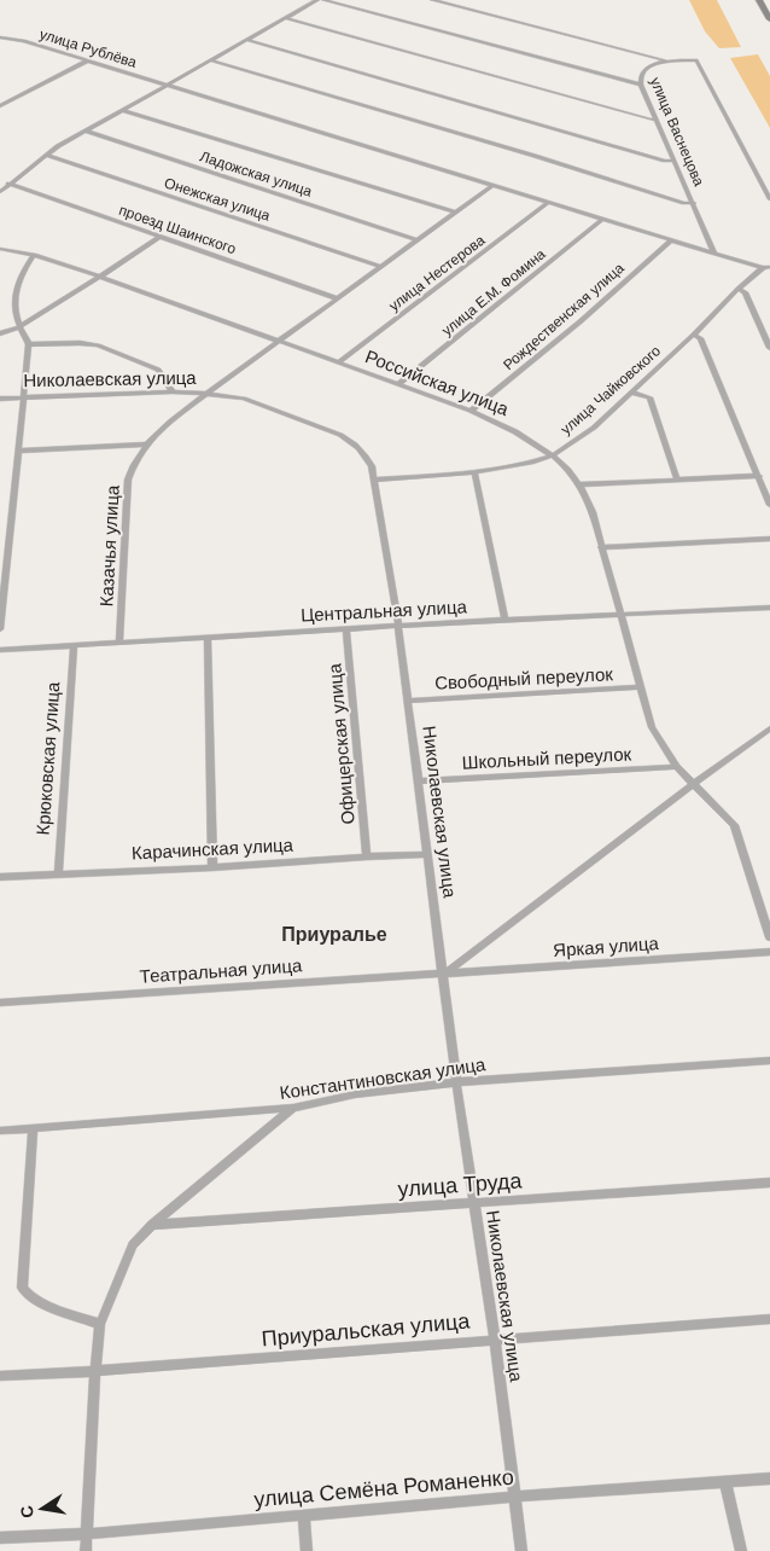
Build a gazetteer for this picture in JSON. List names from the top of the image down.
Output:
{
  "streets": {
    "street": [
      "улица Рублёва",
      "улица Васнецова",
      "Ладожская улица",
      "Онежская улица",
      "проезд Шаинского",
      "улица Нестерова",
      "улица Е.М. Фомина",
      "Рождественская улица",
      "Николаевская улица",
      "Российская улица",
      "улица Чайковского",
      "Казачья улица",
      "Центральная улица",
      "Свободный переулок",
      "Офицерская улица",
      "Крюковская улица",
      "Школьный переулок",
      "Карачинская улица",
      "Яркая улица",
      "Театральная улица",
      "Константиновская улица",
      "улица Труда",
      "Приуральская улица",
      "улица Семёна Романенко"
    ]
  },
  "crossings": [
    ["улица Рублёва", "улица Васнецова"],
    ["улица Рублёва", "улица Нестерова"],
    ["улица Рублёва", "улица Е.М. Фомина"],
    ["улица Рублёва", "Рождественская улица"],
    ["улица Рублёва", "улица Чайковского"],
    ["улица Нестерова", "Российская улица"],
    ["улица Е.М. Фомина", "Российская улица"],
    ["Рождественская улица", "Российская улица"],
    ["Николаевская улица", "улица Чайковского"],
    ["Николаевская улица", "Казачья улица"],
    ["Николаевская улица", "Центральная улица"],
    ["Николаевская улица", "Свободный переулок"],
    ["Николаевская улица", "Школьный переулок"],
    ["Николаевская улица", "Карачинская улица"],
    ["Николаевская улица", "Яркая улица"],
    ["Николаевская улица", "Театральная улица"],
    ["Николаевская улица", "Константиновская улица"],
    ["Николаевская улица", "улица Труда"],
    ["Николаевская улица", "Приуральская улица"],
    ["Николаевская улица", "улица Семёна Романенко"],
    ["Российская улица", "улица Чайковского"],
    ["Российская улица", "Казачья улица"],
    ["Российская улица", "Центральная улица"],
    ["Российская улица", "Свободный переулок"],
    ["Российская улица", "Школьный переулок"],
    ["Казачья улица", "Центральная улица"],
    ["Центральная улица", "Офицерская улица"],
    ["Центральная улица", "Крюковская улица"],
    ["Офицерская улица", "Карачинская улица"],
    ["Крюковская улица", "Карачинская улица"],
    ["Яркая улица", "Театральная улица"]
  ],
  "districts": ["Приуралье"],
  "north": "left"
}
